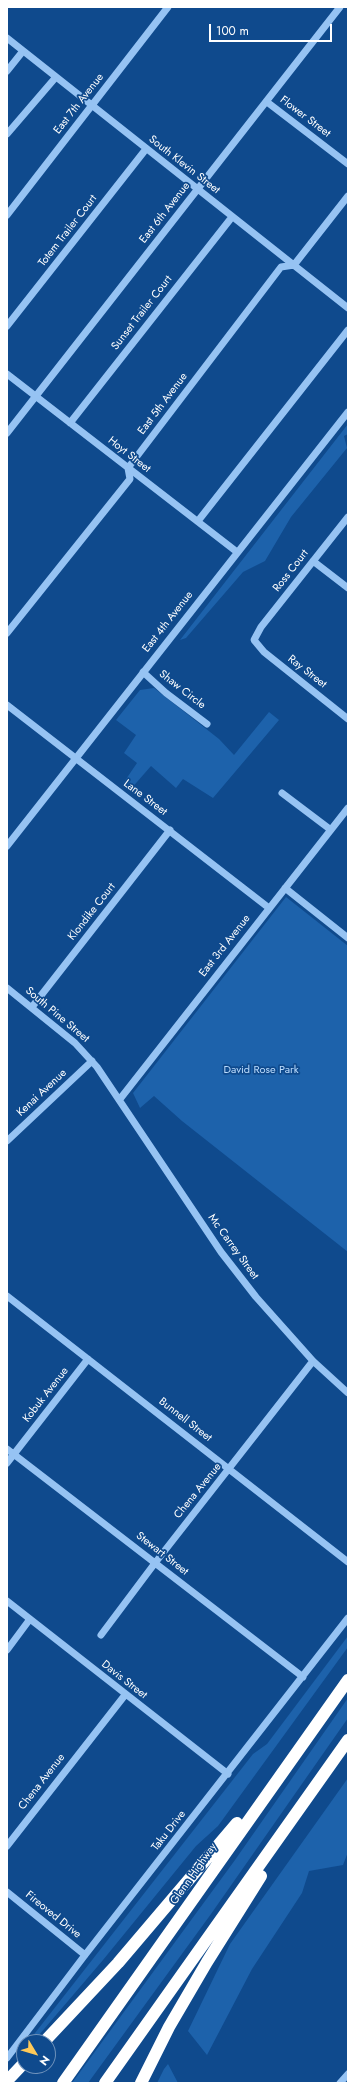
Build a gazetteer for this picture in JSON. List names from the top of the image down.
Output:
{
  "streets": {
    "highway": ["Glenn Highway"],
    "street": [
      "East 7th Avenue",
      "Flower Street",
      "South Klevin Street",
      "East 6th Avenue",
      "Totem Trailer Court",
      "Sunset Trailer Court",
      "East 5th Avenue",
      "Hoyt Street",
      "Ross Court",
      "East 4th Avenue",
      "Ray Street",
      "Shaw Circle",
      "Lane Street",
      "Klondike Court",
      "East 3rd Avenue",
      "South Pine Street",
      "Kenai Avenue",
      "Mc Carrey Street",
      "Kobuk Avenue",
      "Bunnell Street",
      "Chena Avenue",
      "Stewart Street",
      "Davis Street",
      "Taku Drive",
      "Fireoved Drive"
    ]
  },
  "crossings": [
    ["East 7th Avenue", "South Klevin Street"],
    ["Flower Street", "East 6th Avenue"],
    ["South Klevin Street", "East 6th Avenue"],
    ["South Klevin Street", "Totem Trailer Court"],
    ["South Klevin Street", "Sunset Trailer Court"],
    ["South Klevin Street", "East 5th Avenue"],
    ["East 6th Avenue", "Hoyt Street"],
    ["Sunset Trailer Court", "Hoyt Street"],
    ["East 5th Avenue", "Hoyt Street"],
    ["Hoyt Street", "East 4th Avenue"],
    ["Ross Court", "Ray Street"],
    ["East 4th Avenue", "Shaw Circle"],
    ["East 4th Avenue", "Lane Street"],
    ["Lane Street", "Klondike Court"],
    ["Lane Street", "East 3rd Avenue"],
    ["Klondike Court", "South Pine Street"],
    ["East 3rd Avenue", "South Pine Street"],
    ["East 3rd Avenue", "Mc Carrey Street"],
    ["South Pine Street", "Kenai Avenue"],
    ["South Pine Street", "Mc Carrey Street"],
    ["Mc Carrey Street", "Chena Avenue"],
    ["Kobuk Avenue", "Bunnell Street"],
    ["Kobuk Avenue", "Stewart Street"],
    ["Bunnell Street", "Chena Avenue"],
    ["Chena Avenue", "Stewart Street"],
    ["Chena Avenue", "Davis Street"],
    ["Stewart Street", "Taku Drive"],
    ["Davis Street", "Taku Drive"],
    ["Taku Drive", "Fireoved Drive"]
  ],
  "parks": ["David Rose Park"],
  "scale_bar": "100 m",
  "north": "bottom right"
}
